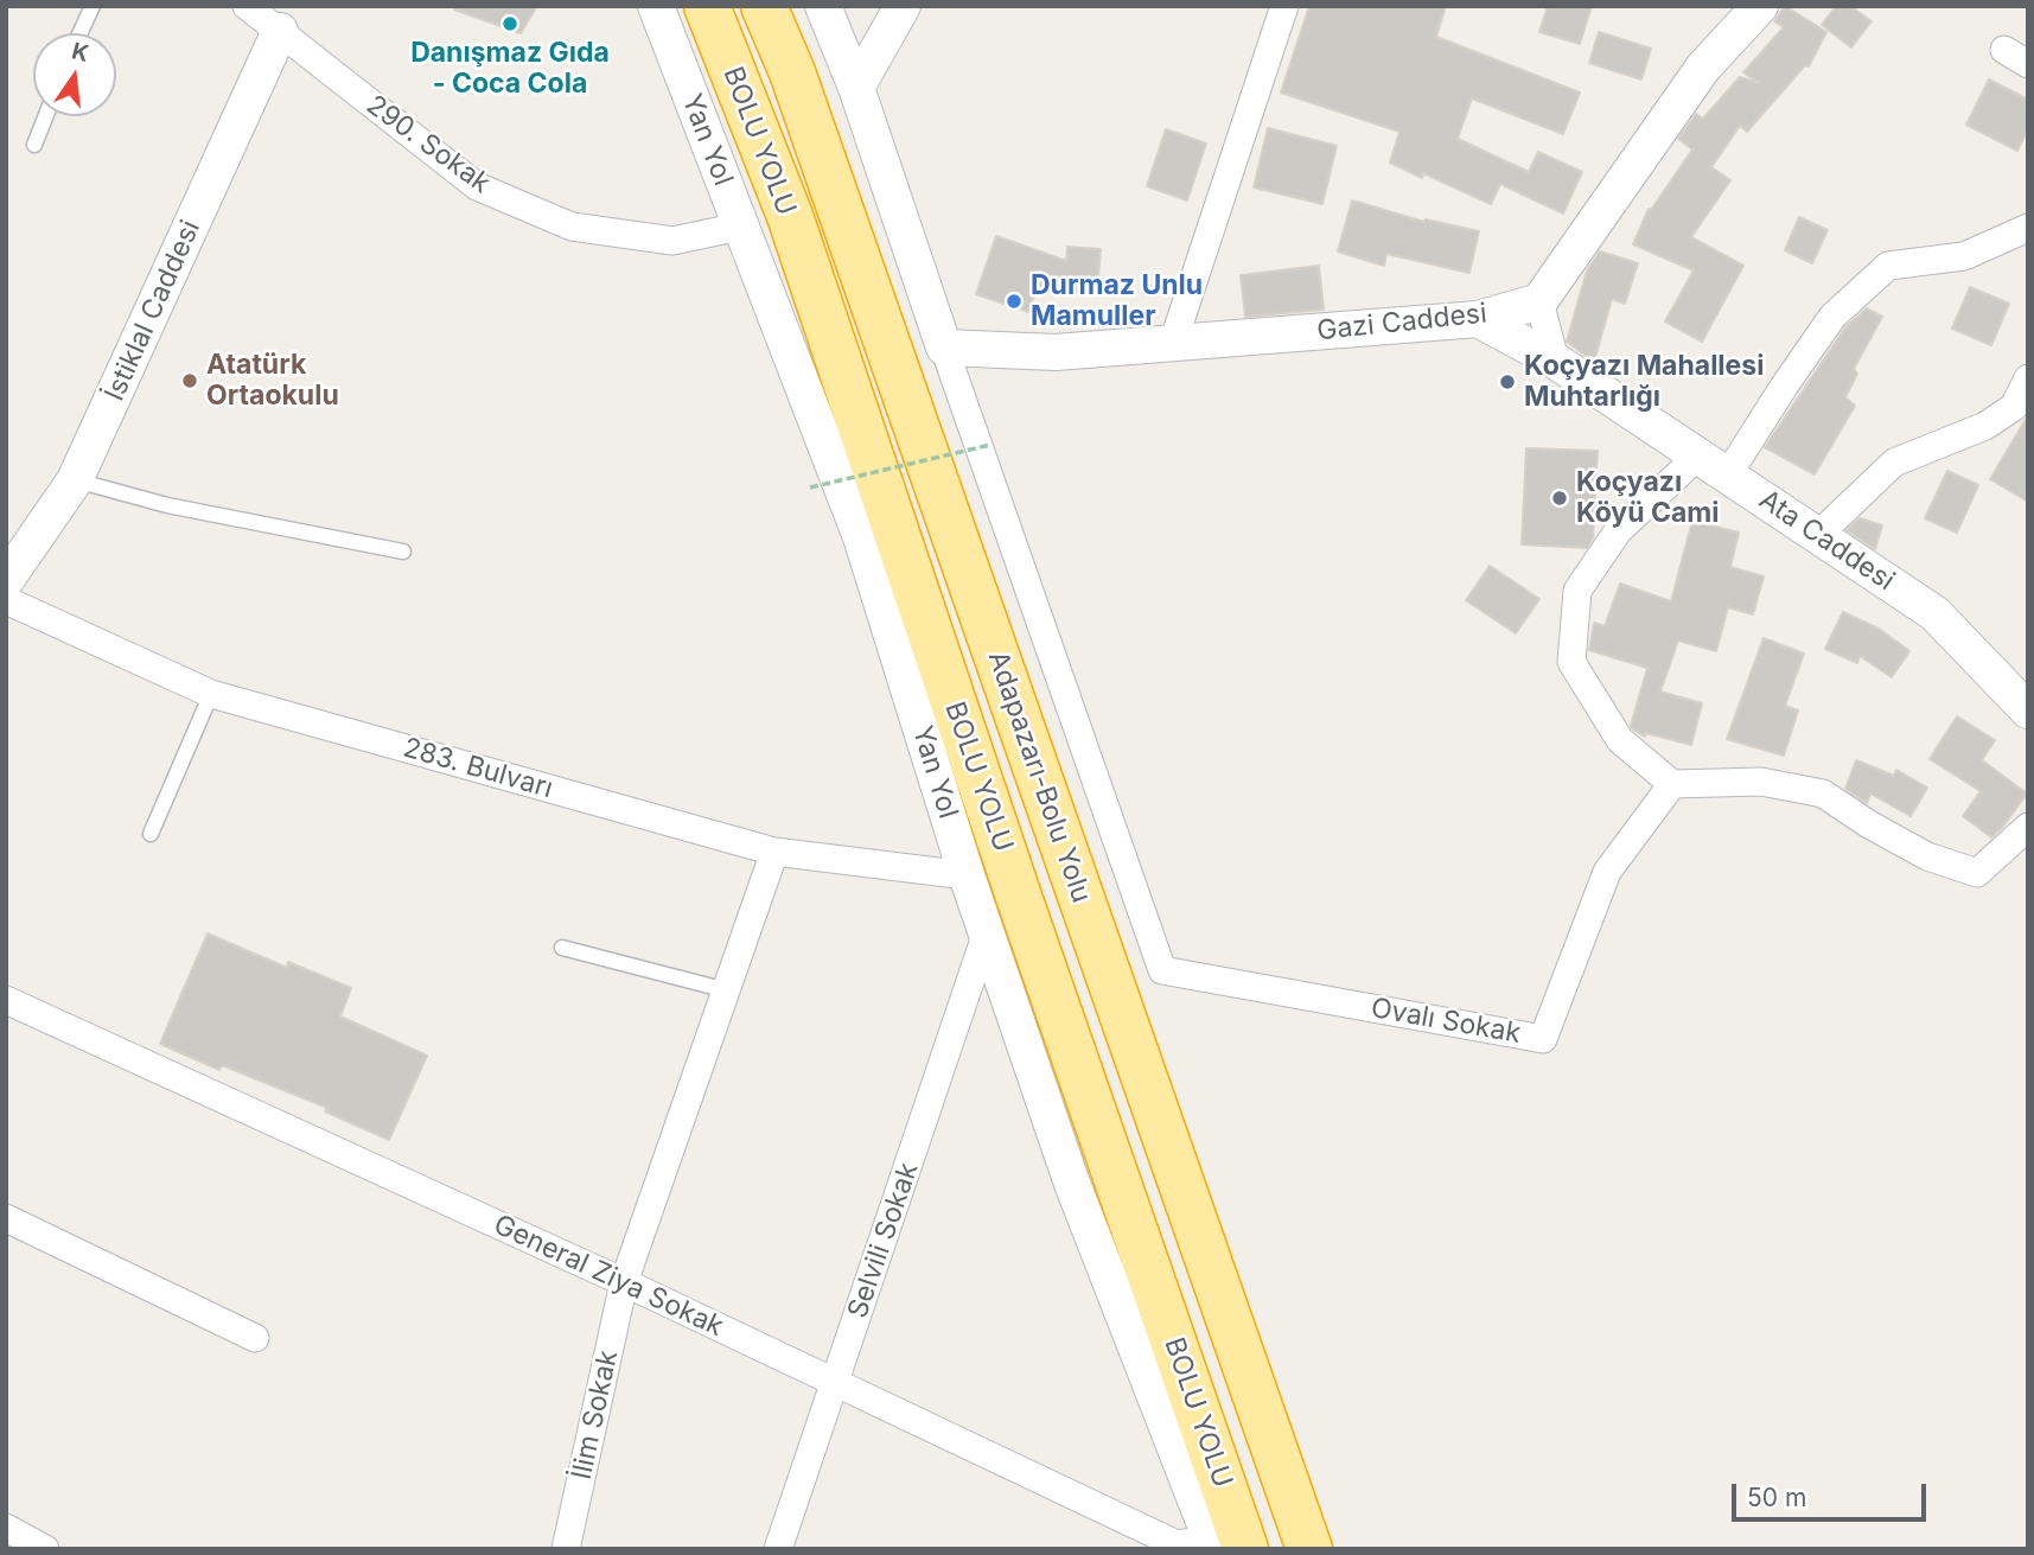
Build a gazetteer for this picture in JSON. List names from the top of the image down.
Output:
{
  "streets": {
    "highway": ["BOLU YOLU", "Adapazarı-Bolu Yolu"],
    "street": [
      "Yan Yol",
      "290. Sokak",
      "İstiklal Caddesi",
      "Gazi Caddesi",
      "Ata Caddesi",
      "283. Bulvarı",
      "Ovalı Sokak",
      "Selvili Sokak",
      "General Ziya Sokak",
      "İlim Sokak"
    ]
  },
  "crossings": [
    ["Yan Yol", "BOLU YOLU"],
    ["Yan Yol", "290. Sokak"],
    ["Yan Yol", "283. Bulvarı"],
    ["Yan Yol", "Selvili Sokak"],
    ["Yan Yol", "General Ziya Sokak"],
    ["BOLU YOLU", "General Ziya Sokak"],
    ["290. Sokak", "İstiklal Caddesi"],
    ["Gazi Caddesi", "Ata Caddesi"],
    ["Gazi Caddesi", "Ovalı Sokak"],
    ["283. Bulvarı", "İlim Sokak"],
    ["Selvili Sokak", "General Ziya Sokak"],
    ["General Ziya Sokak", "İlim Sokak"]
  ],
  "places": [
    "Danışmaz Gıda - Coca Cola",
    "Durmaz Unlu Mamuller",
    "Atatürk Ortaokulu",
    "Koçyazı Mahallesi Muhtarlığı",
    "Koçyazı Köyü Cami"
  ],
  "scale_bar": "50 m",
  "north": "top"
}
